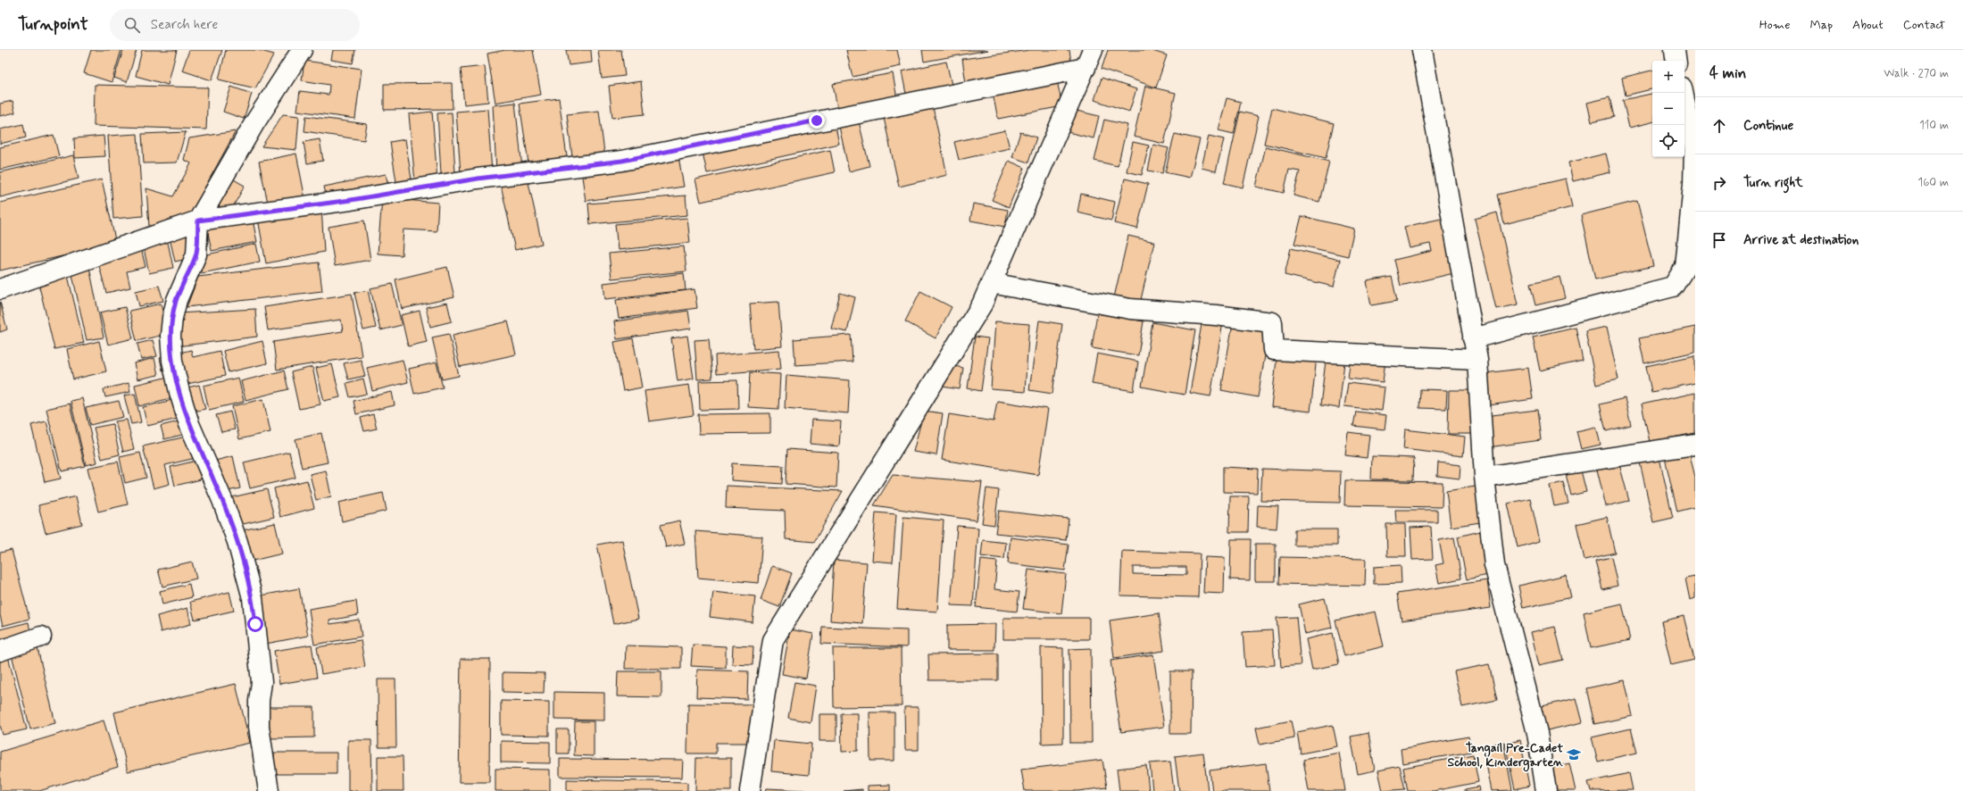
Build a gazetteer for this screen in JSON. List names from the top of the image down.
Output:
{
  "places": {
    "school or university": ["Tangail Pre-Cadet School, Kindergarten"]
  },
  "page": {
    "header": "Turnpoint",
    "search": "Search here",
    "nav": [
      "Home",
      "Map",
      "About",
      "Contact"
    ],
    "heading": ["4 min", "Walk · 270 m"],
    "map_buttons": ["+", "−"],
    "list": [
      ["Continue", "110 m"],
      ["Turn right", "160 m"],
      "Arrive at destination"
    ]
  }
}
